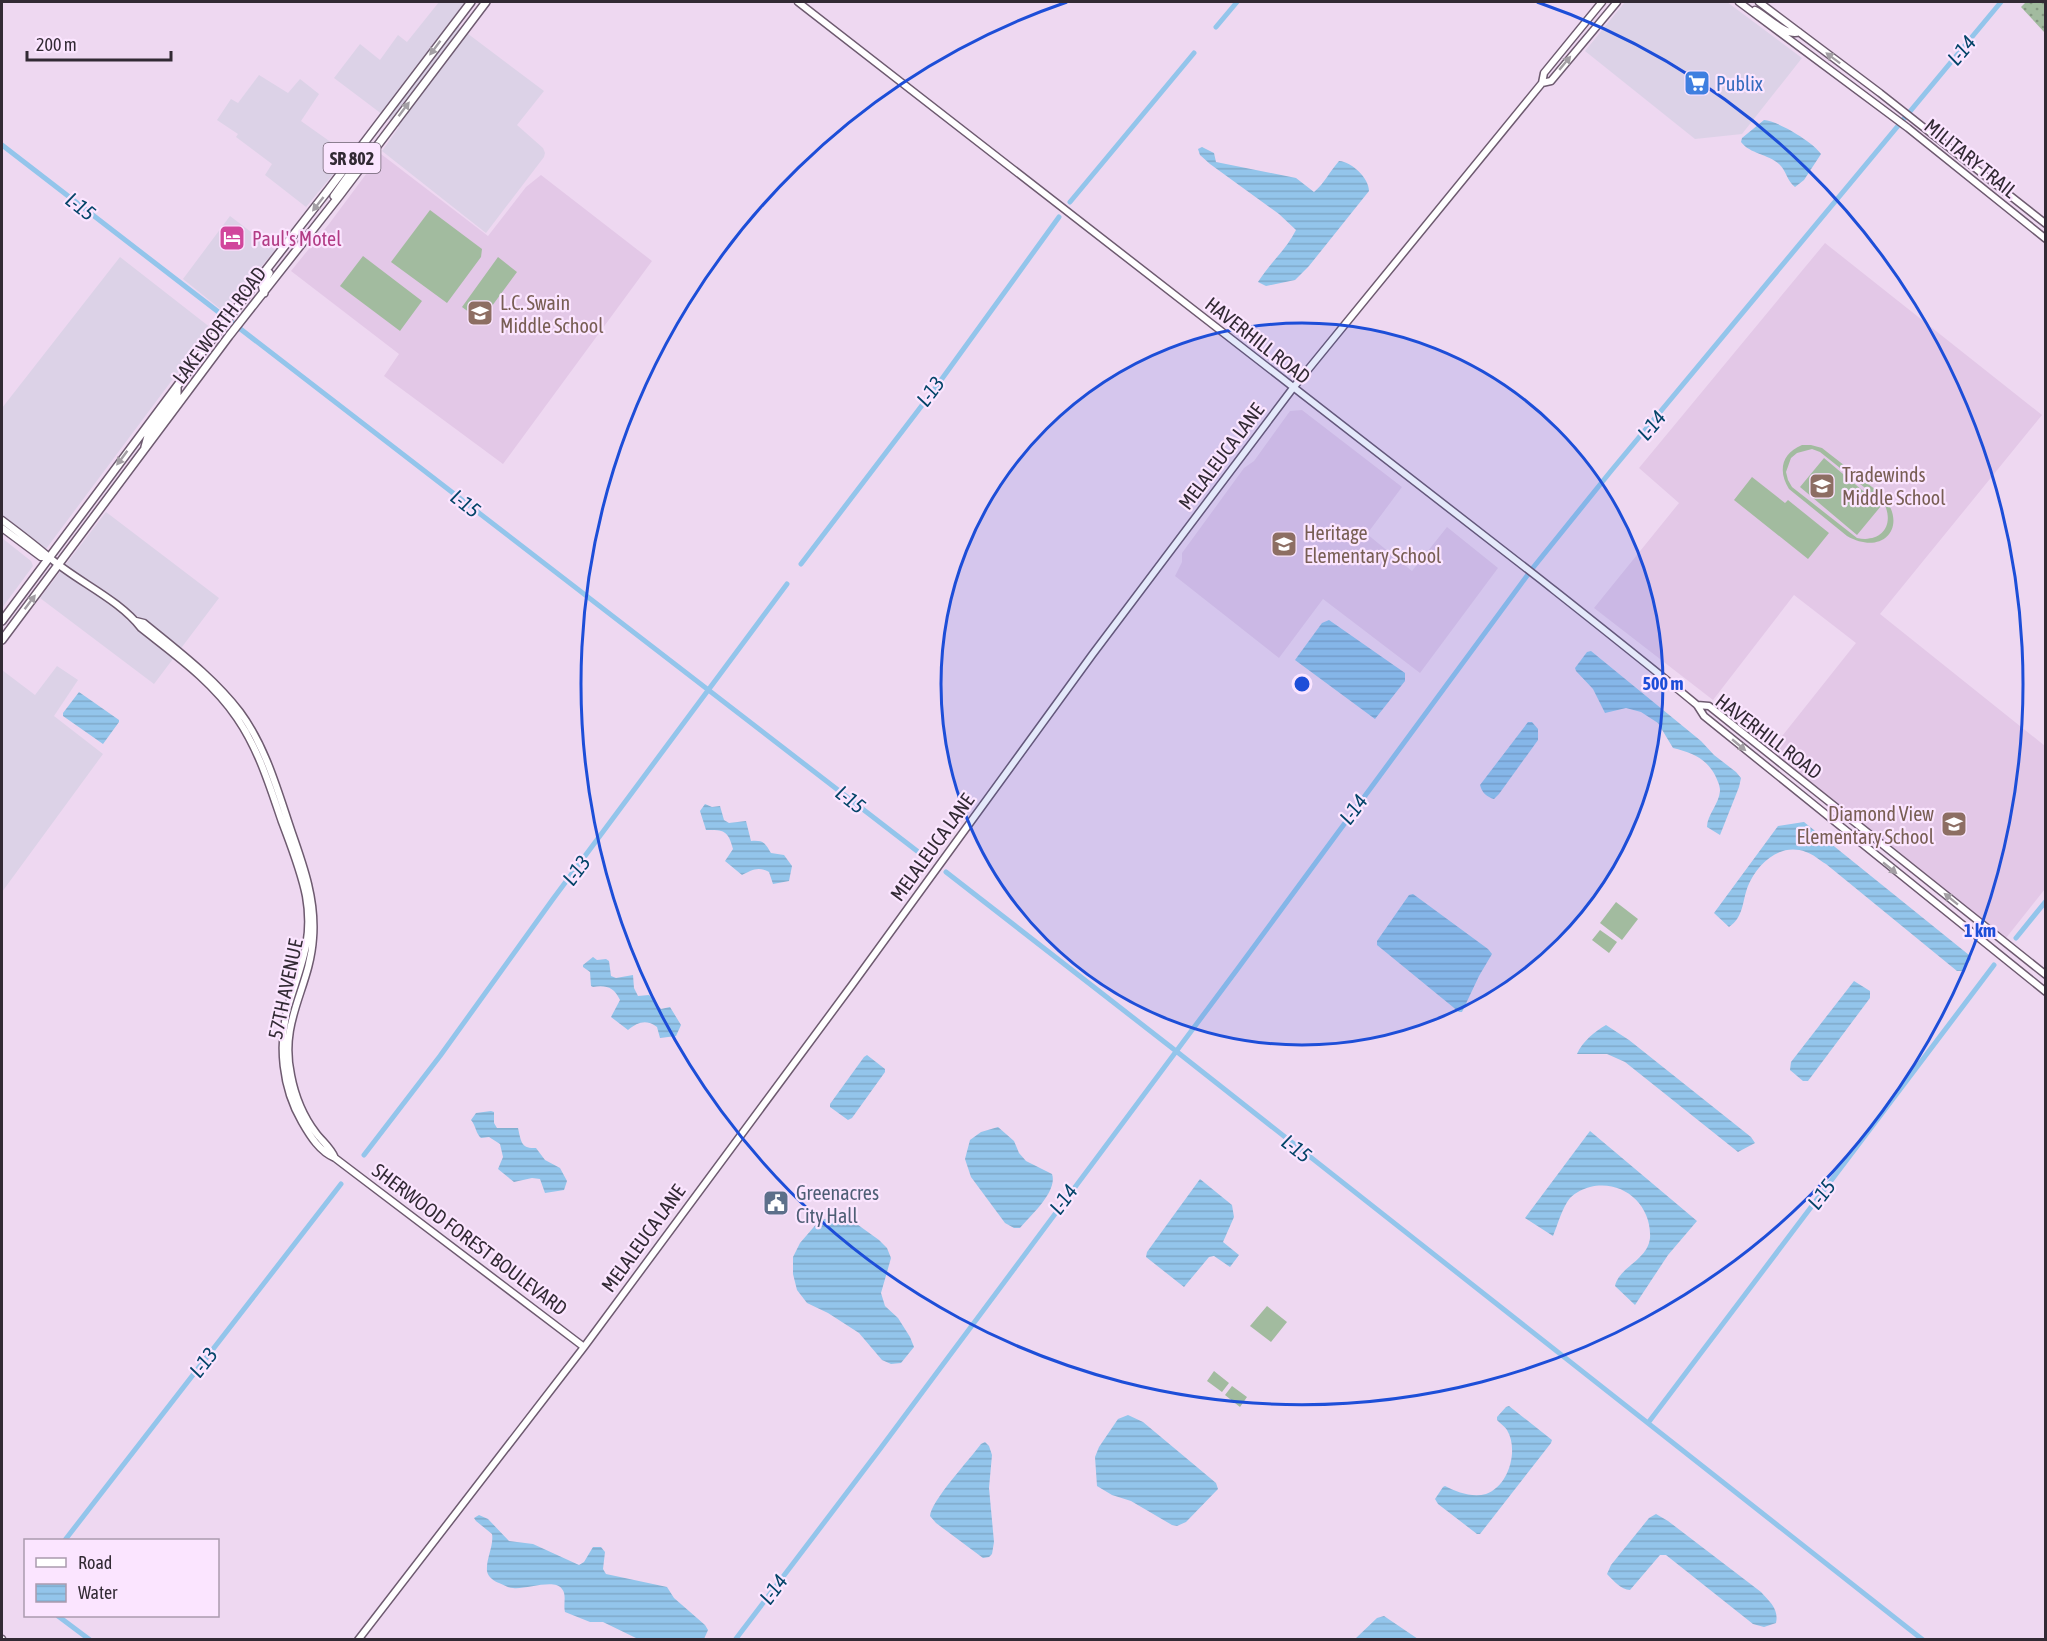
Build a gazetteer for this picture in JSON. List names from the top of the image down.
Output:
{
  "streets": {
    "main road": ["SR 802", "LAKE WORTH ROAD"],
    "street": [
      "MILITARY TRAIL",
      "HAVERHILL ROAD",
      "MELALEUCA LANE",
      "57TH AVENUE",
      "SHERWOOD FOREST BOULEVARD"
    ]
  },
  "crossings": [
    ["LAKE WORTH ROAD", "57TH AVENUE"],
    ["HAVERHILL ROAD", "MELALEUCA LANE"],
    ["MELALEUCA LANE", "SHERWOOD FOREST BOULEVARD"],
    ["57TH AVENUE", "SHERWOOD FOREST BOULEVARD"]
  ],
  "water": ["L-14", "L-15", "L-13"],
  "places": {
    "supermarket": ["Publix"],
    "hotel": ["Paul's Motel"],
    "school or university": [
      "L.C. Swain Middle School",
      "Tradewinds Middle School",
      "Heritage Elementary School",
      "Diamond View Elementary School"
    ],
    "public building": ["Greenacres City Hall"]
  },
  "legend": ["Road", "Water"],
  "scale_bar": "200 m",
  "rings": ["500 m", "1 km"]
}
